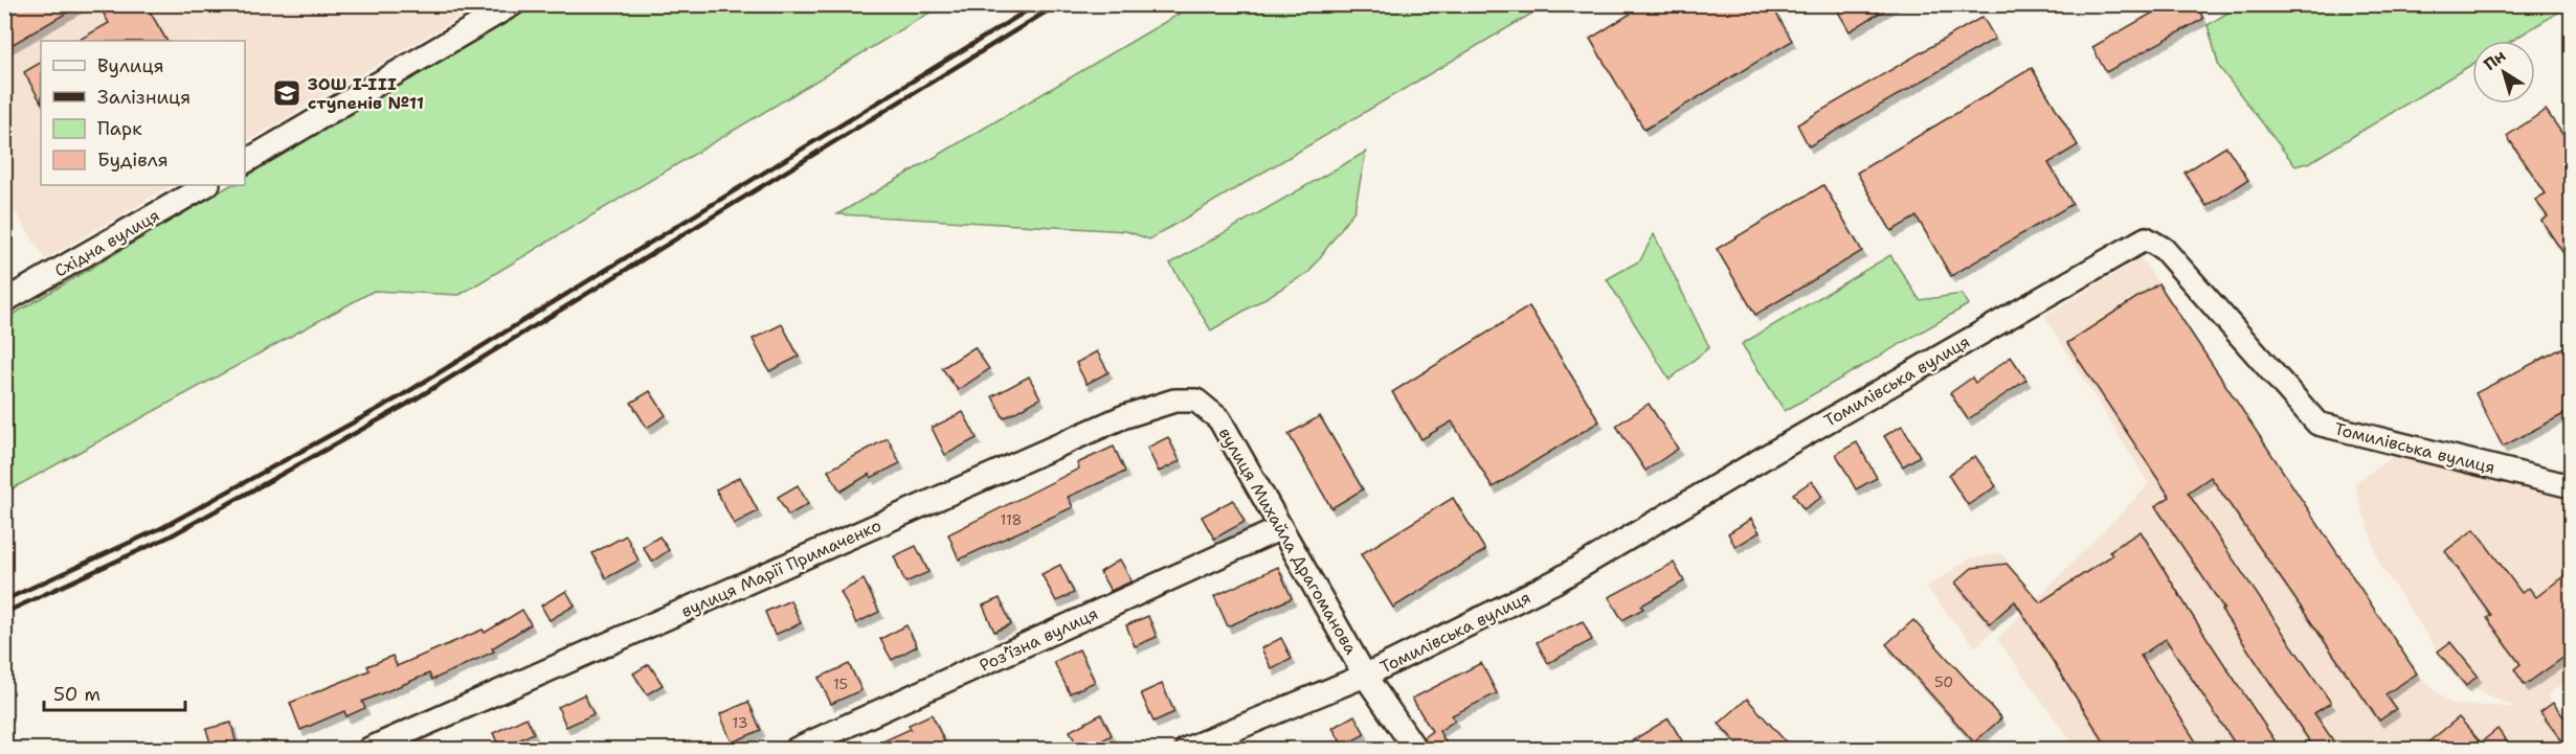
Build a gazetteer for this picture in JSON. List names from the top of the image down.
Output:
{
  "streets": {
    "street": [
      "Східна вулиця",
      "Томилівська вулиця",
      "вулиця Михайла Драгоманова",
      "вулиця Марії Примаченко",
      "Розʼїзна вулиця"
    ]
  },
  "crossings": [
    ["Томилівська вулиця", "вулиця Михайла Драгоманова"],
    ["вулиця Михайла Драгоманова", "вулиця Марії Примаченко"],
    ["вулиця Михайла Драгоманова", "Розʼїзна вулиця"]
  ],
  "places": {
    "school or university": ["ЗОШ І-ІІІ ступенів №11"]
  },
  "house_numbers": [
    "118",
    "50",
    "15",
    "13"
  ],
  "legend": [
    "Вулиця",
    "Залізниця",
    "Парк",
    "Будівля"
  ],
  "scale_bar": "50 m",
  "north": "top left"
}
